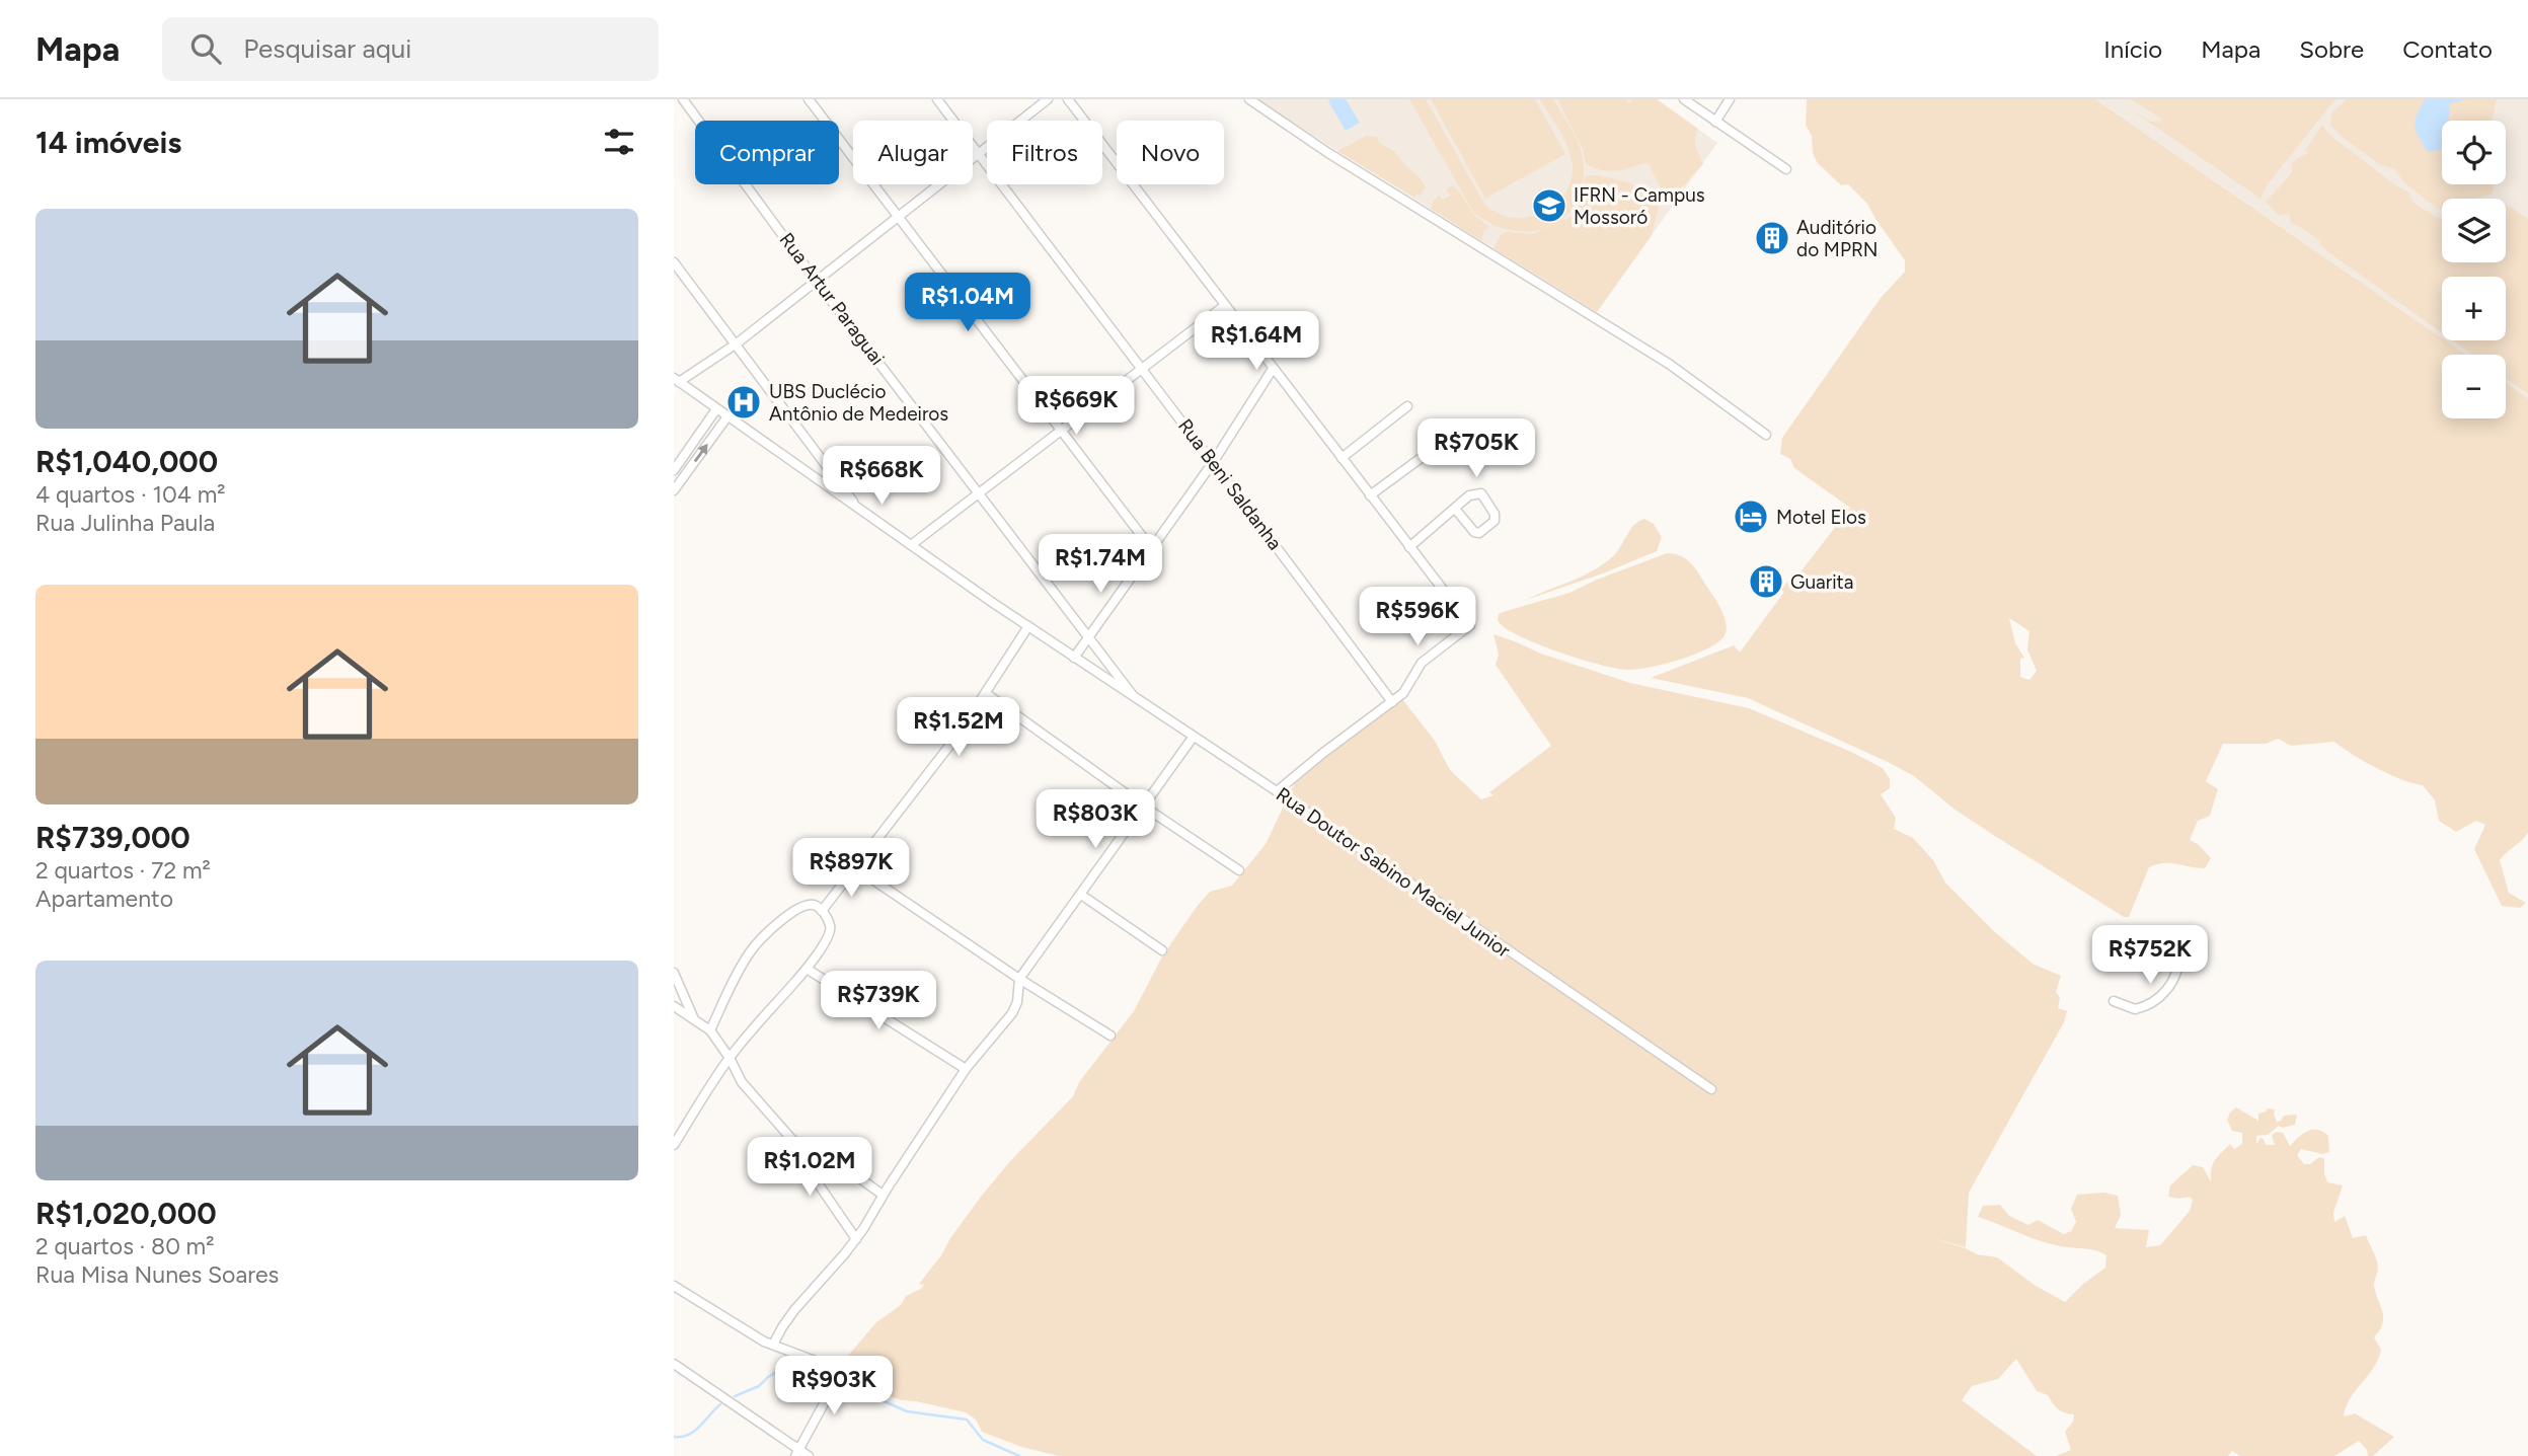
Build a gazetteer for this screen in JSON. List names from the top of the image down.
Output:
{
  "streets": {
    "street": ["Rua Artur Paraguai", "Rua Beni Saldanha", "Rua Doutor Sabino Maciel Junior"]
  },
  "crossings": [
    ["Rua Artur Paraguai", "Rua Doutor Sabino Maciel Junior"]
  ],
  "places": {
    "school or university": ["IFRN - Campus Mossoró"],
    "building": ["Auditório do MPRN", "Guarita"],
    "hospital": ["UBS Duclécio Antônio de Medeiros"],
    "hotel": ["Motel Elos"]
  },
  "page": {
    "header": "Mapa",
    "search": "Pesquisar aqui",
    "nav": [
      "Início",
      "Mapa",
      "Sobre",
      "Contato"
    ],
    "heading": "14 imóveis",
    "map_buttons": ["+", "−"],
    "chip": [
      "Comprar",
      "Alugar",
      "Filtros",
      "Novo"
    ],
    "list": [
      {
        "name": "R$1,040,000",
        "note": "4 quartos · 104 m² · Rua Julinha Paula"
      },
      {
        "name": "R$739,000",
        "note": "2 quartos · 72 m² · Apartamento"
      },
      {
        "name": "R$1,020,000",
        "note": "2 quartos · 80 m² · Rua Misa Nunes Soares"
      }
    ],
    "price": [
      "R$1.04M",
      "R$1.64M",
      "R$669K",
      "R$705K",
      "R$668K",
      "R$1.74M",
      "R$596K",
      "R$1.52M",
      "R$803K",
      "R$897K",
      "R$752K",
      "R$739K",
      "R$1.02M",
      "R$903K"
    ]
  }
}
